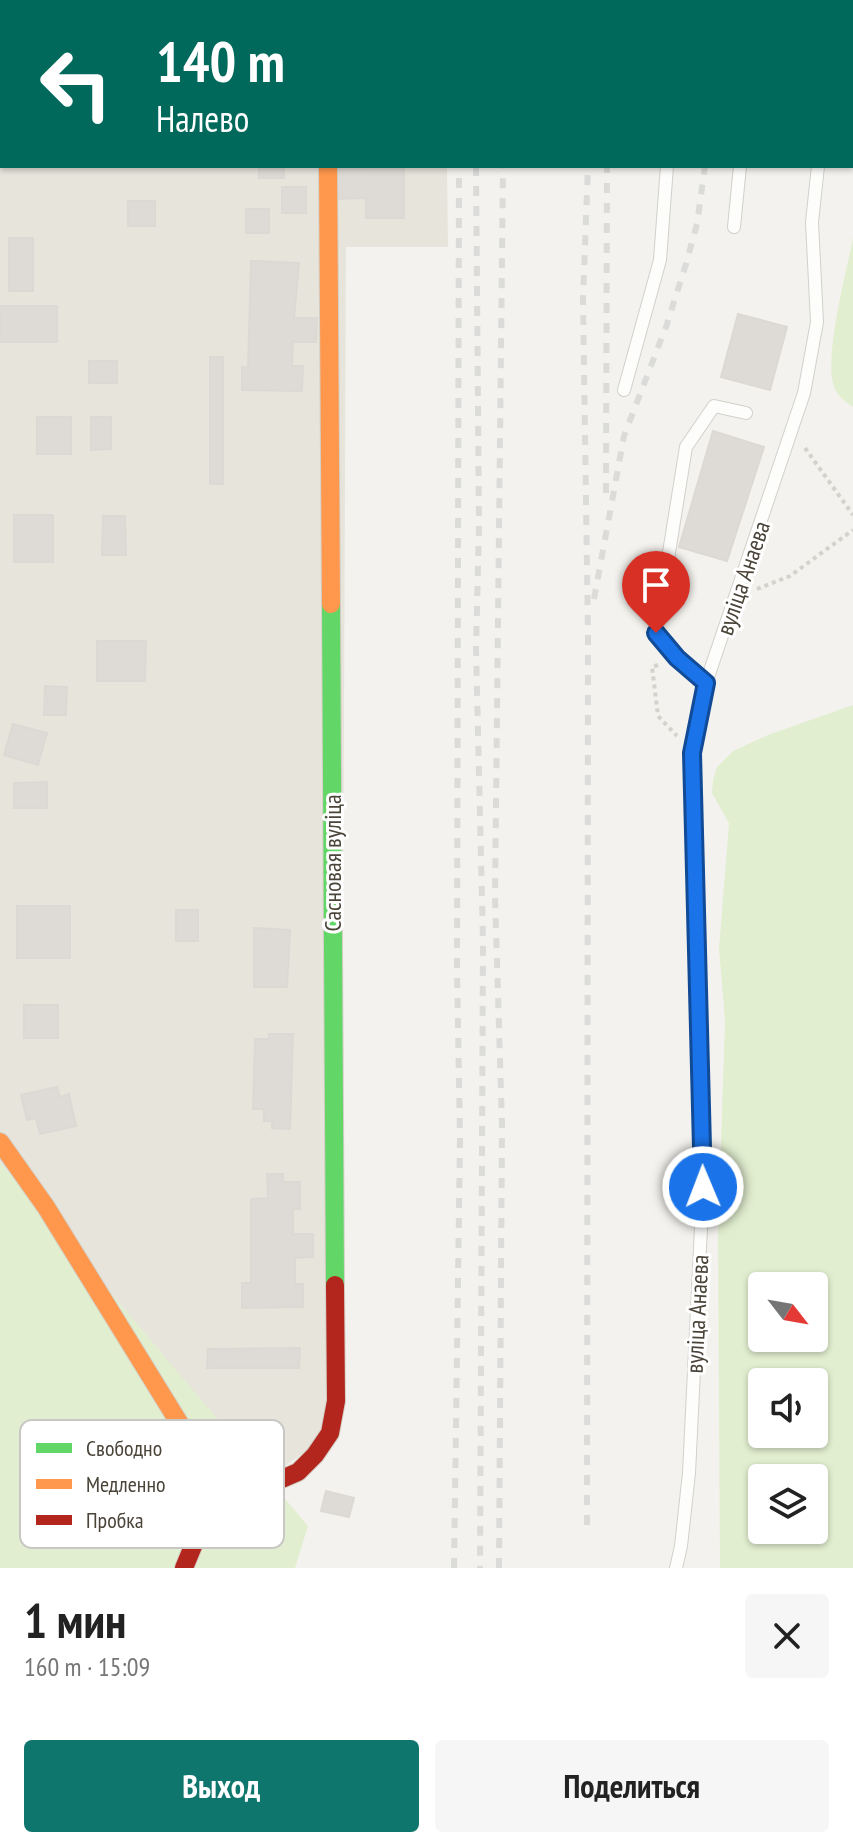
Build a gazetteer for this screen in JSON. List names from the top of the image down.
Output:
{
  "streets": {
    "street": ["Сасновая вуліца"],
    "lane": ["вуліца Анаева"]
  },
  "legend": ["Свободно", "Медленно", "Пробка"],
  "north": "bottom right",
  "page": {
    "turn": ["140 m", "Налево"],
    "heading": ["1 мин", "160 m · 15:09"],
    "buttons": ["Выход", "Поделиться"]
  }
}
